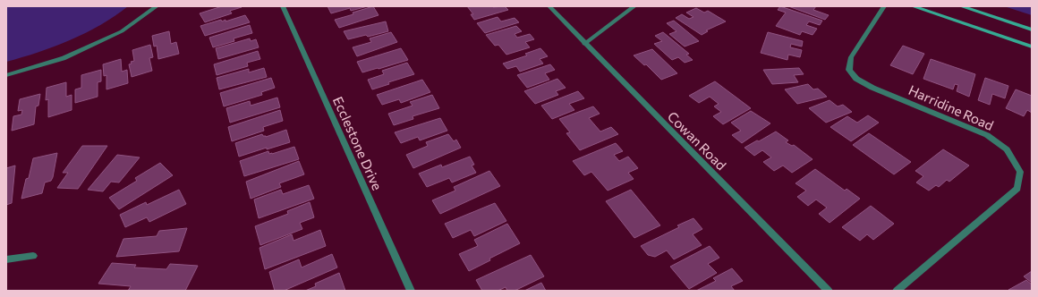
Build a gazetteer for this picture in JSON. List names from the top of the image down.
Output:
{
  "streets": {
    "street": ["Harridine Road", "Cowan Road", "Ecclestone Drive"]
  }
}
